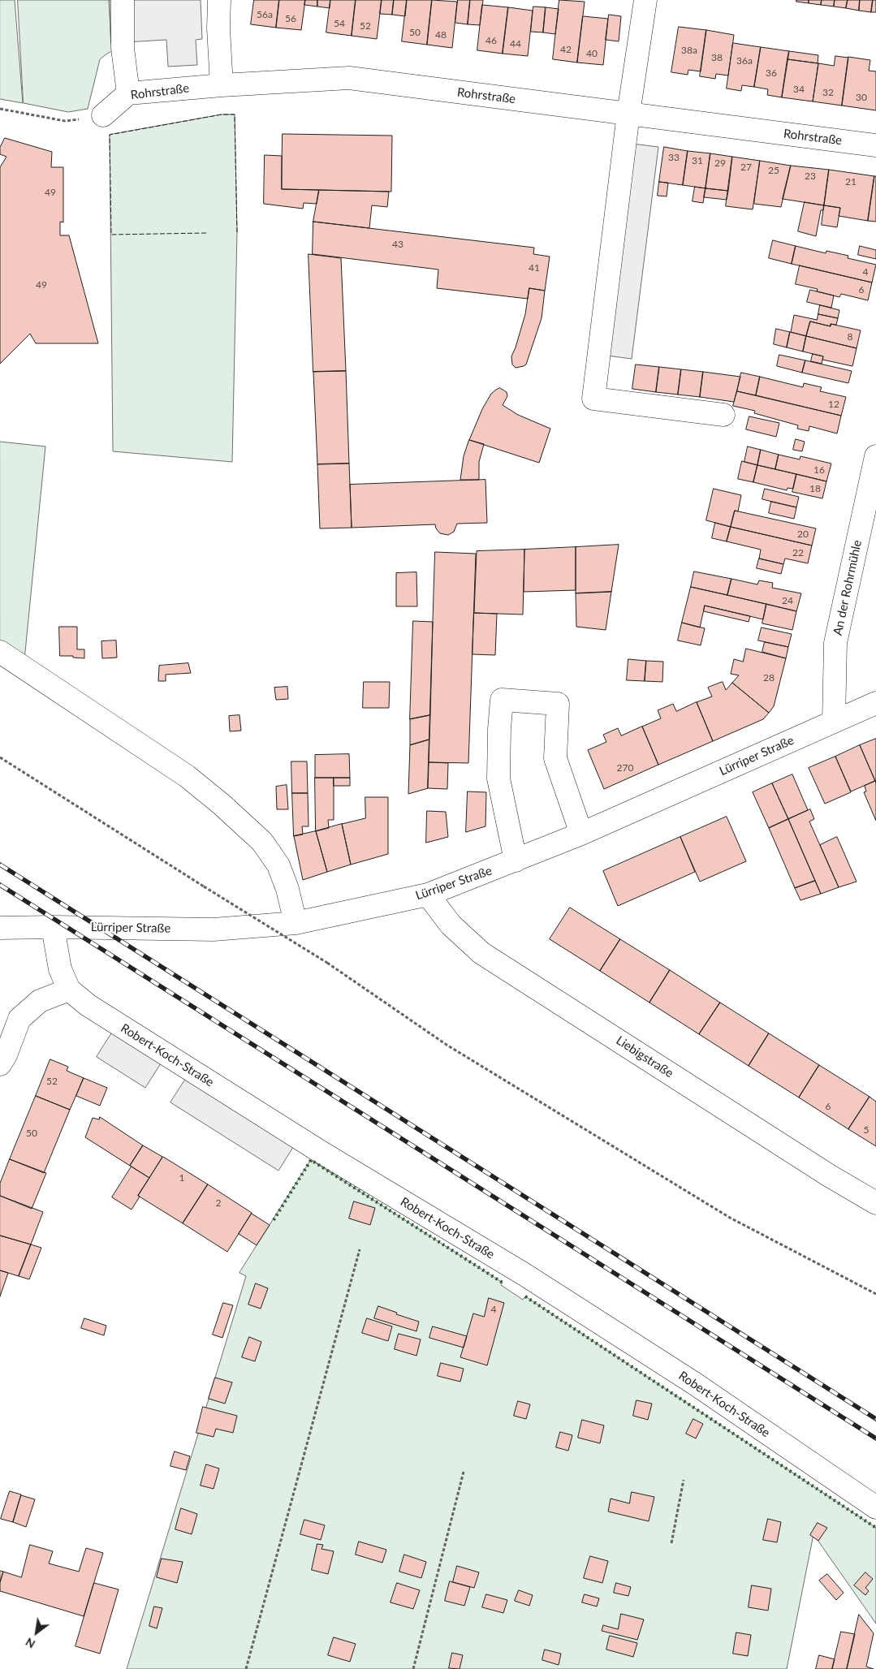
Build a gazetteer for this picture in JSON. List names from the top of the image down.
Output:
{
  "streets": {
    "street": [
      "Rohrstraße",
      "An der Rohrmühle",
      "Lürriper Straße",
      "Robert-Koch-Straße",
      "Liebigstraße"
    ]
  },
  "crossings": [
    ["An der Rohrmühle", "Lürriper Straße"],
    ["Lürriper Straße", "Robert-Koch-Straße"],
    ["Lürriper Straße", "Liebigstraße"]
  ],
  "house_numbers": [
    "56a",
    "56",
    "54",
    "52",
    "50",
    "48",
    "46",
    "44",
    "42",
    "38a",
    "40",
    "38",
    "36a",
    "36",
    "34",
    "32",
    "30",
    "33",
    "31",
    "29",
    "27",
    "25",
    "23",
    "21",
    "49",
    "43",
    "41",
    "4",
    "49",
    "6",
    "8",
    "12",
    "16",
    "18",
    "20",
    "22",
    "24",
    "28",
    "270",
    "52",
    "6",
    "5",
    "50",
    "1",
    "2",
    "4"
  ],
  "north": "bottom left"
}
